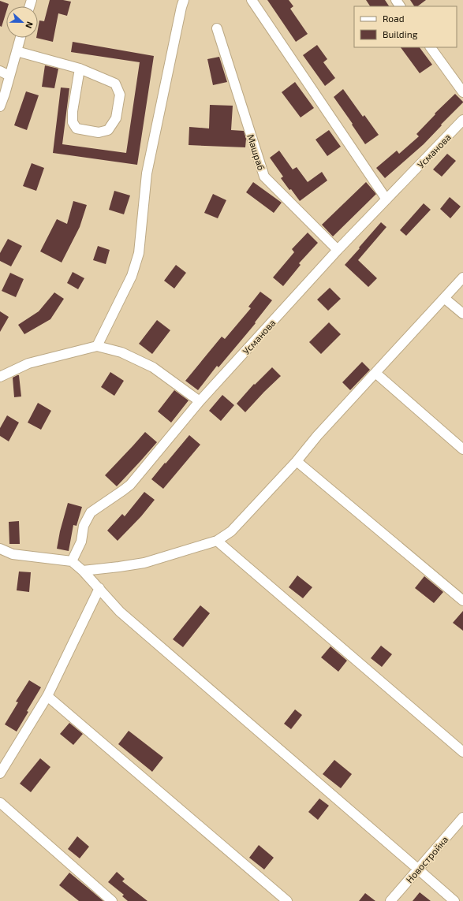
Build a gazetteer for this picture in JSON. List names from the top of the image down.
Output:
{
  "streets": {
    "street": ["Усманова", "Машраб", "Новостройка"]
  },
  "crossings": [
    ["Усманова", "Машраб"]
  ],
  "legend": ["Road", "Building"],
  "north": "right"
}
